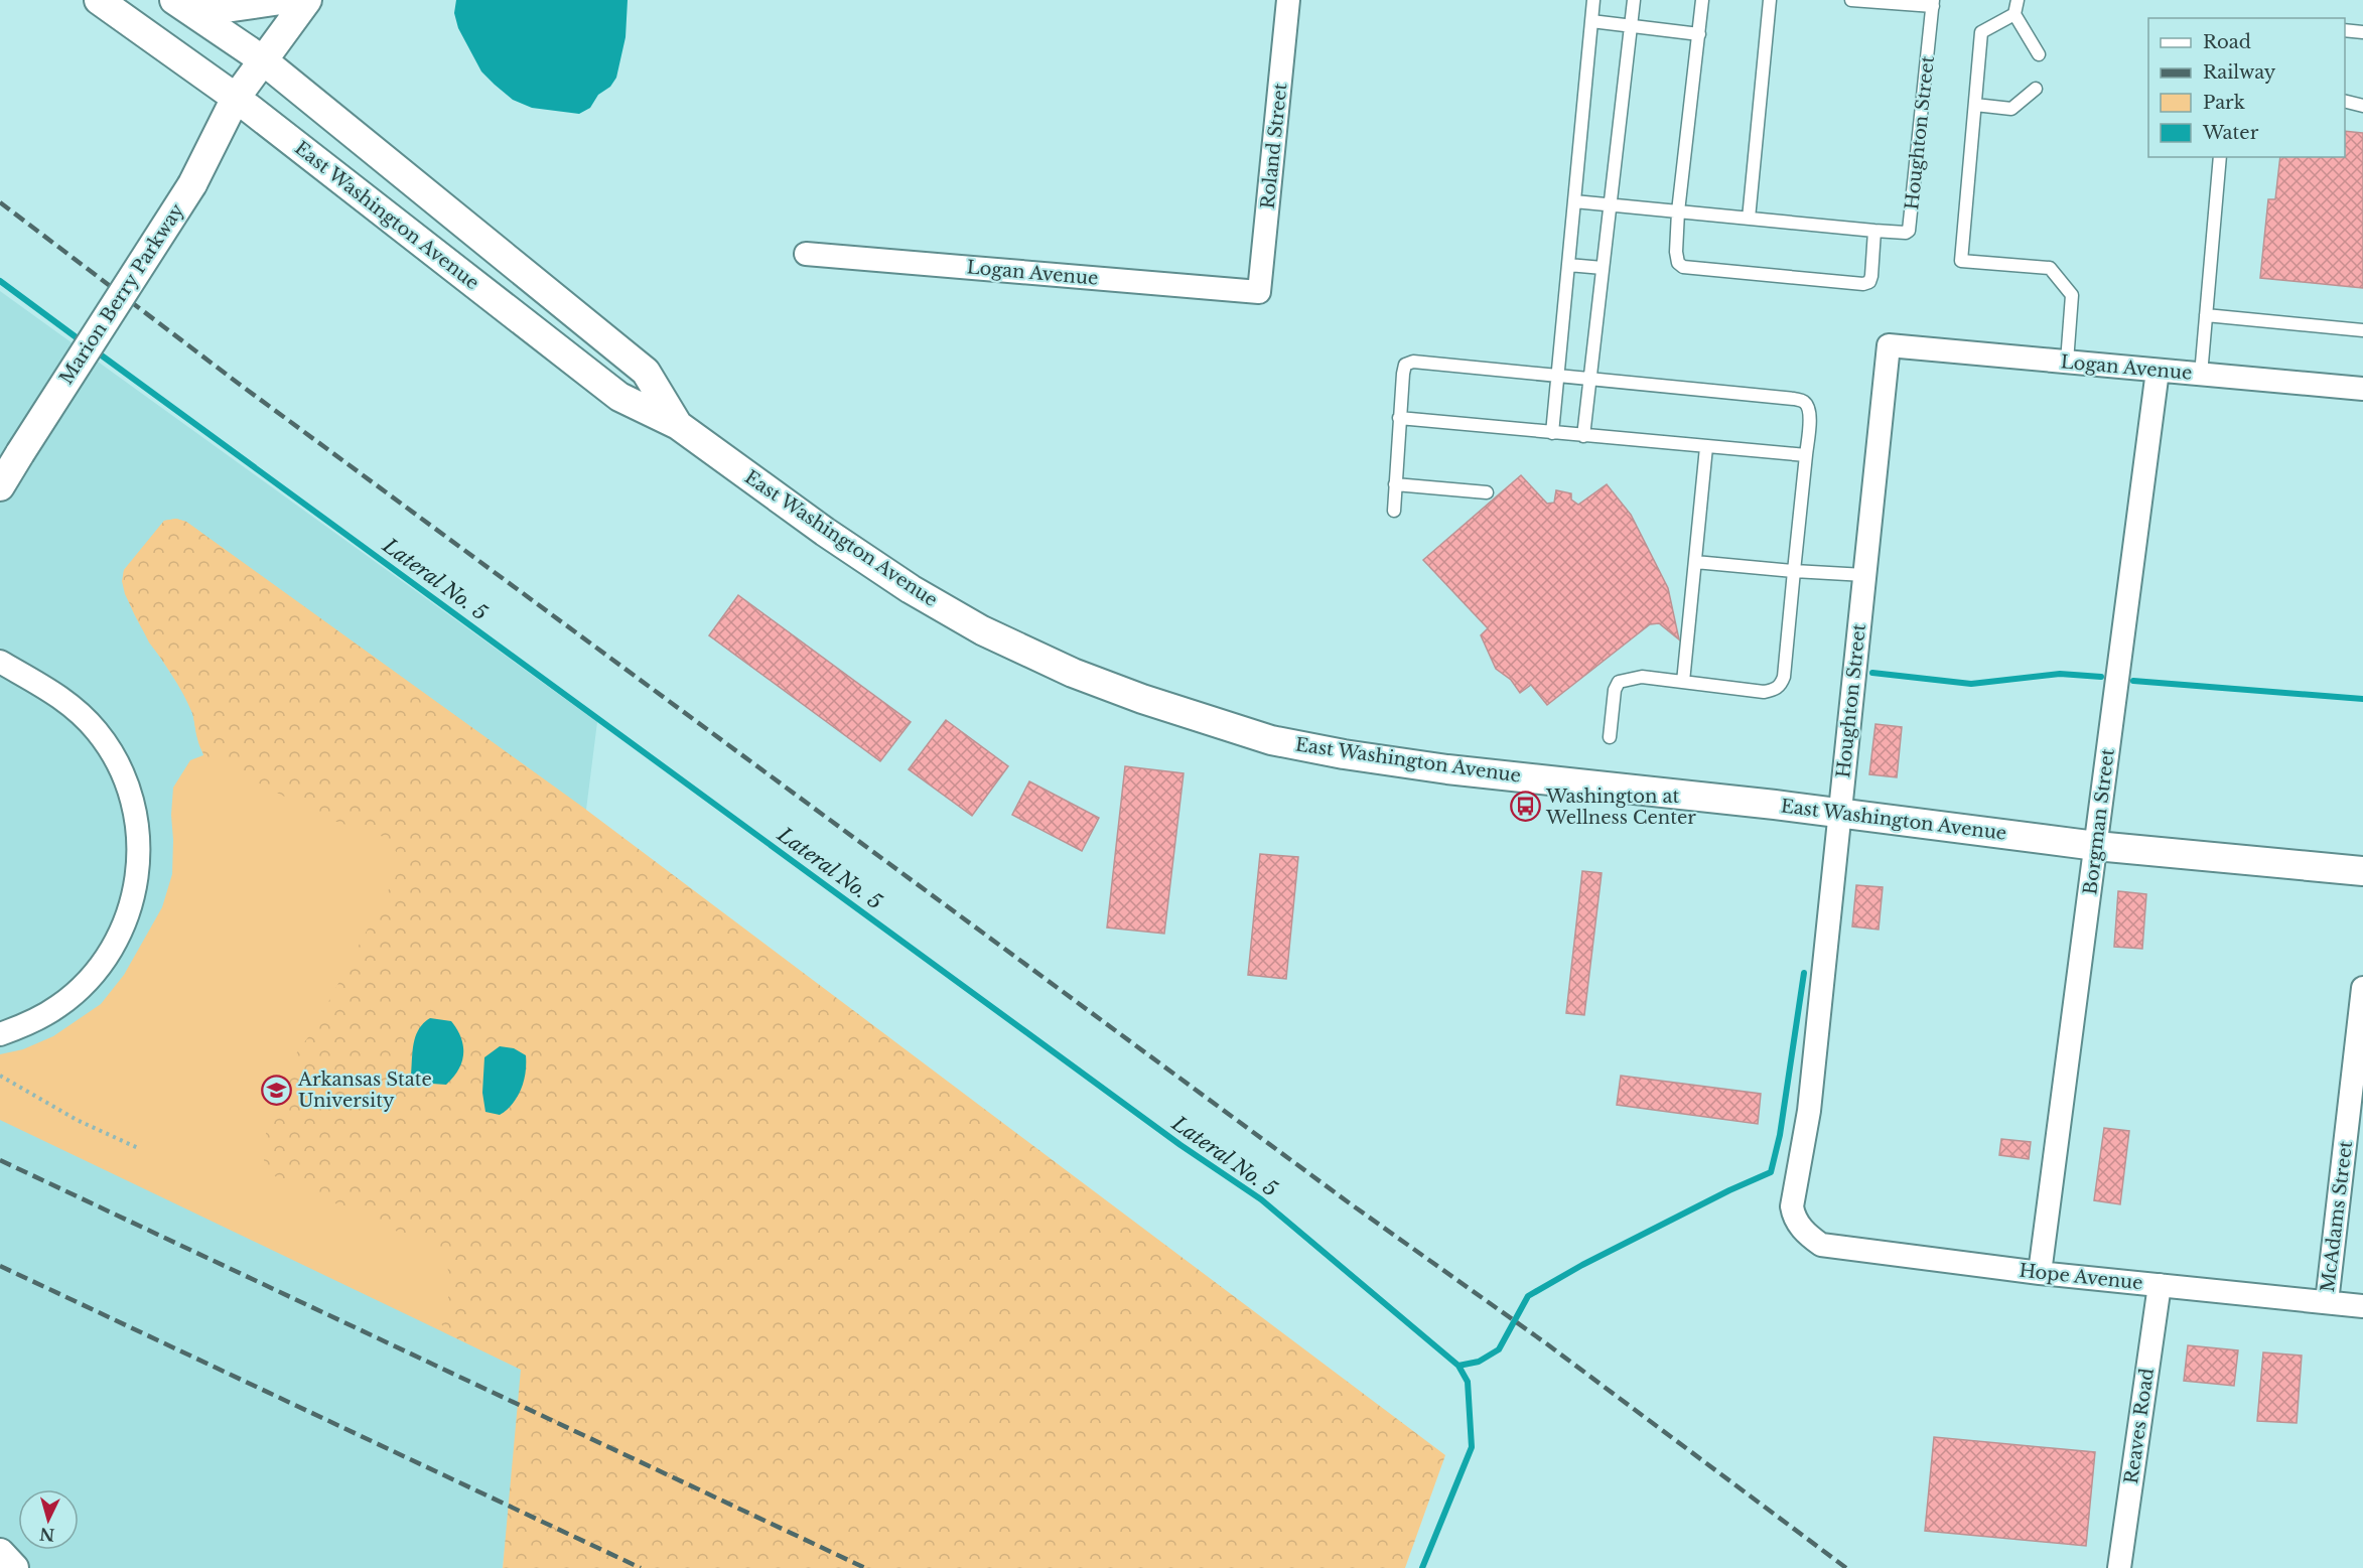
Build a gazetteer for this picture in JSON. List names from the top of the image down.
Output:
{
  "streets": {
    "street": [
      "Houghton Street",
      "Roland Street",
      "East Washington Avenue",
      "Logan Avenue",
      "Marion Berry Parkway",
      "Borgman Street",
      "McAdams Street",
      "Hope Avenue",
      "Reaves Road"
    ]
  },
  "crossings": [
    ["Houghton Street", "East Washington Avenue"],
    ["Houghton Street", "Logan Avenue"],
    ["Houghton Street", "Hope Avenue"],
    ["Roland Street", "Logan Avenue"],
    ["East Washington Avenue", "Marion Berry Parkway"],
    ["East Washington Avenue", "Borgman Street"],
    ["Logan Avenue", "Borgman Street"],
    ["Borgman Street", "Hope Avenue"],
    ["McAdams Street", "Hope Avenue"],
    ["Hope Avenue", "Reaves Road"]
  ],
  "water": ["Lateral No. 5"],
  "places": {
    "bus stop": ["Washington at Wellness Center"],
    "school or university": ["Arkansas State University"]
  },
  "legend": [
    "Road",
    "Railway",
    "Park",
    "Water"
  ],
  "north": "bottom"
}
